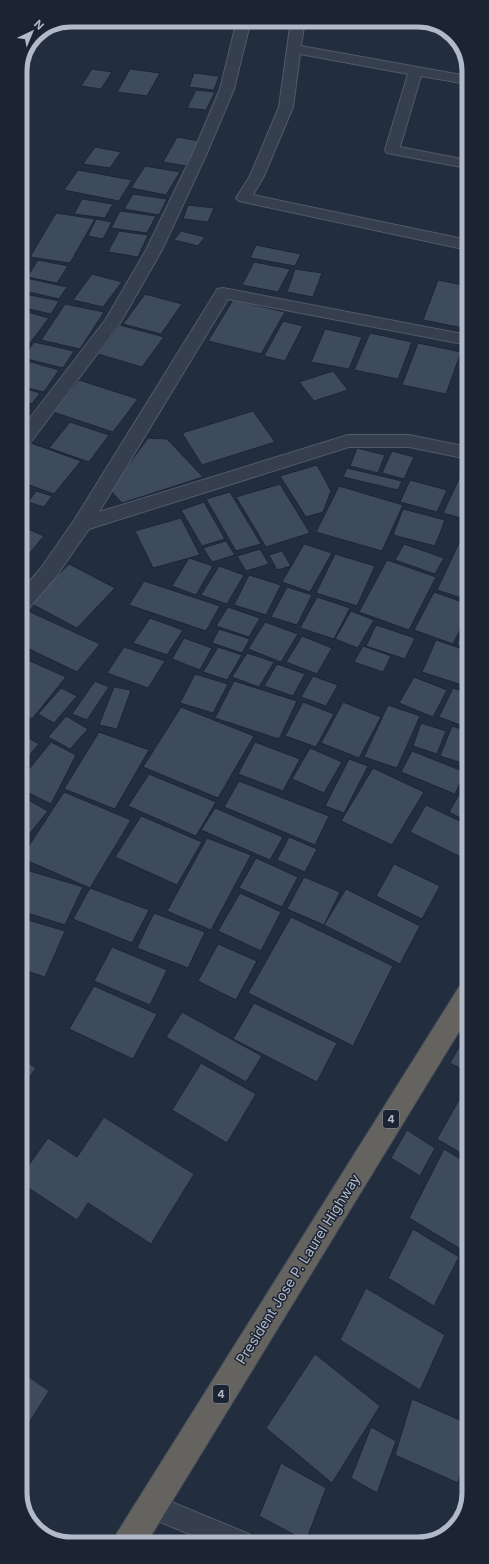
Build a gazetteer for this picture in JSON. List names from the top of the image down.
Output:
{
  "streets": {
    "highway": ["4", "President Jose P. Laurel Highway"]
  },
  "north": "top right"
}
